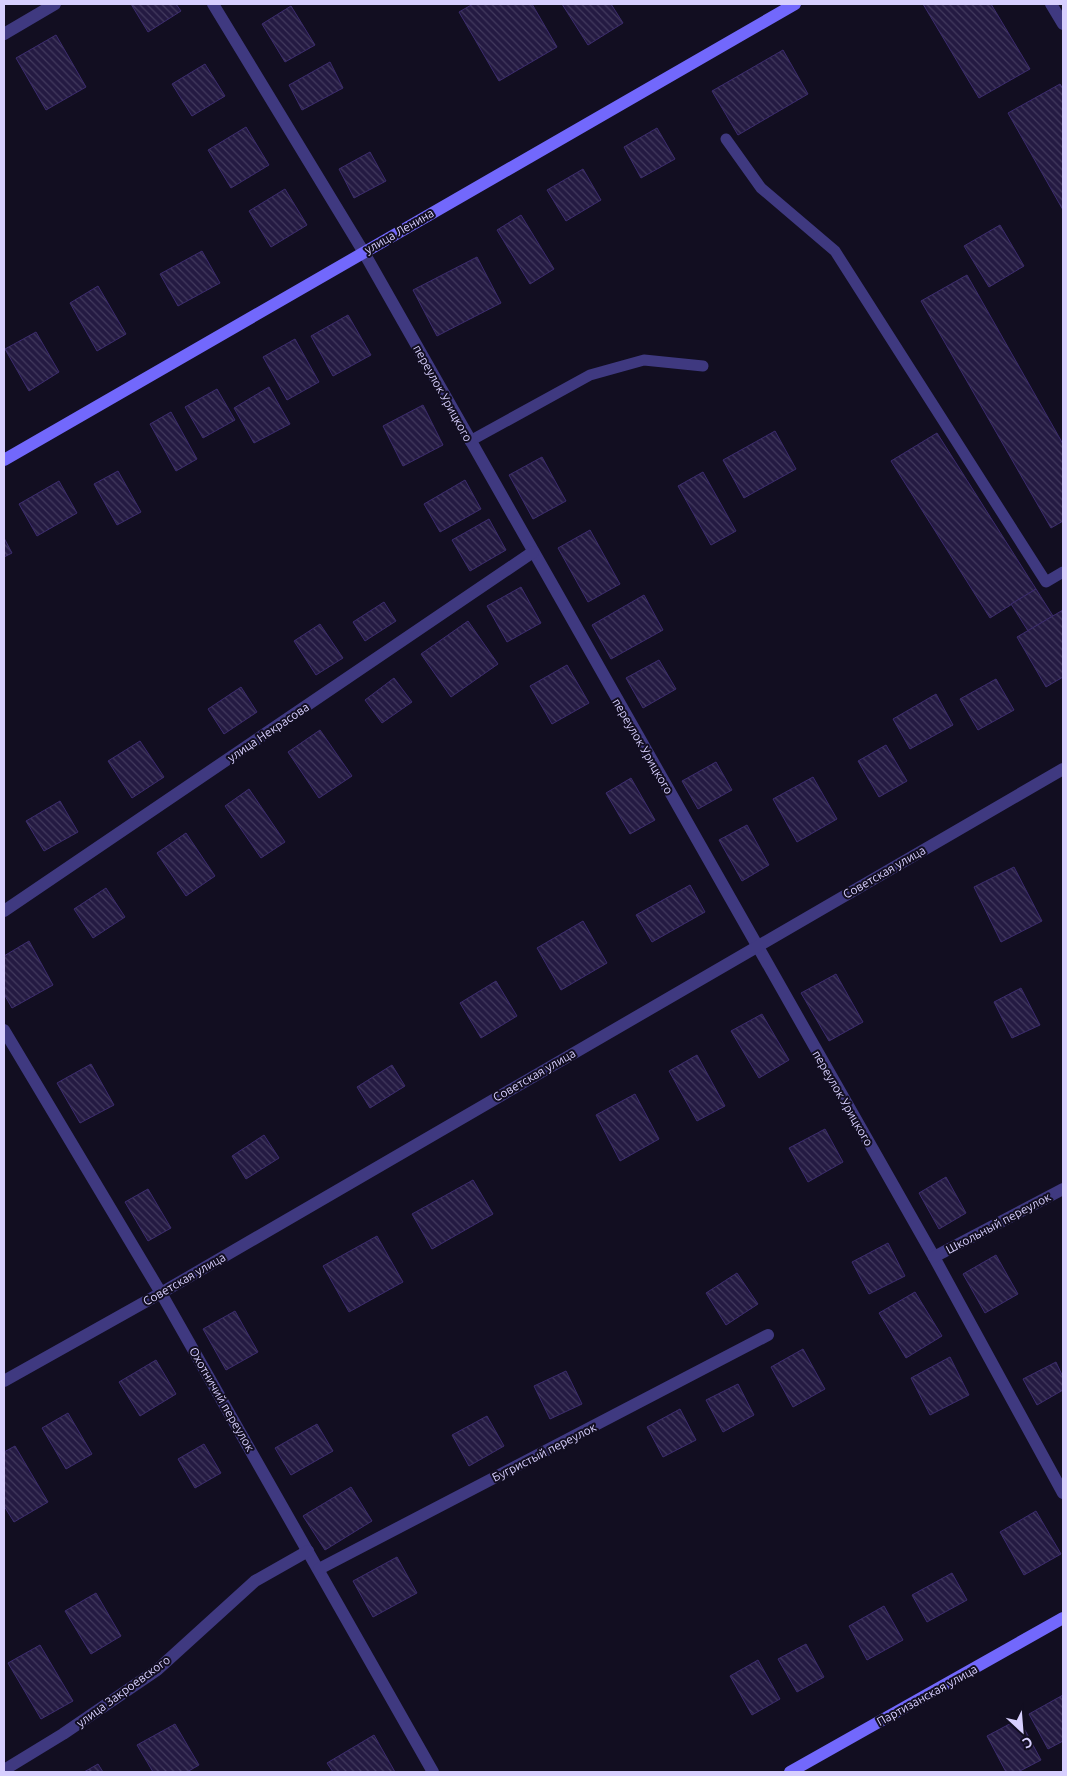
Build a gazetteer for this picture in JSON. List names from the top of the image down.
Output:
{
  "streets": {
    "main road": ["улица Ленина", "Партизанская улица"],
    "street": [
      "переулок Урицкого",
      "улица Некрасова",
      "Советская улица",
      "Школьный переулок",
      "Охотничий переулок",
      "Бугристый переулок",
      "улица Закроевского"
    ]
  },
  "crossings": [
    ["улица Ленина", "переулок Урицкого"],
    ["переулок Урицкого", "улица Некрасова"],
    ["переулок Урицкого", "Советская улица"],
    ["переулок Урицкого", "Школьный переулок"],
    ["Советская улица", "Охотничий переулок"],
    ["Охотничий переулок", "Бугристый переулок"],
    ["Охотничий переулок", "улица Закроевского"]
  ],
  "north": "bottom right"
}
